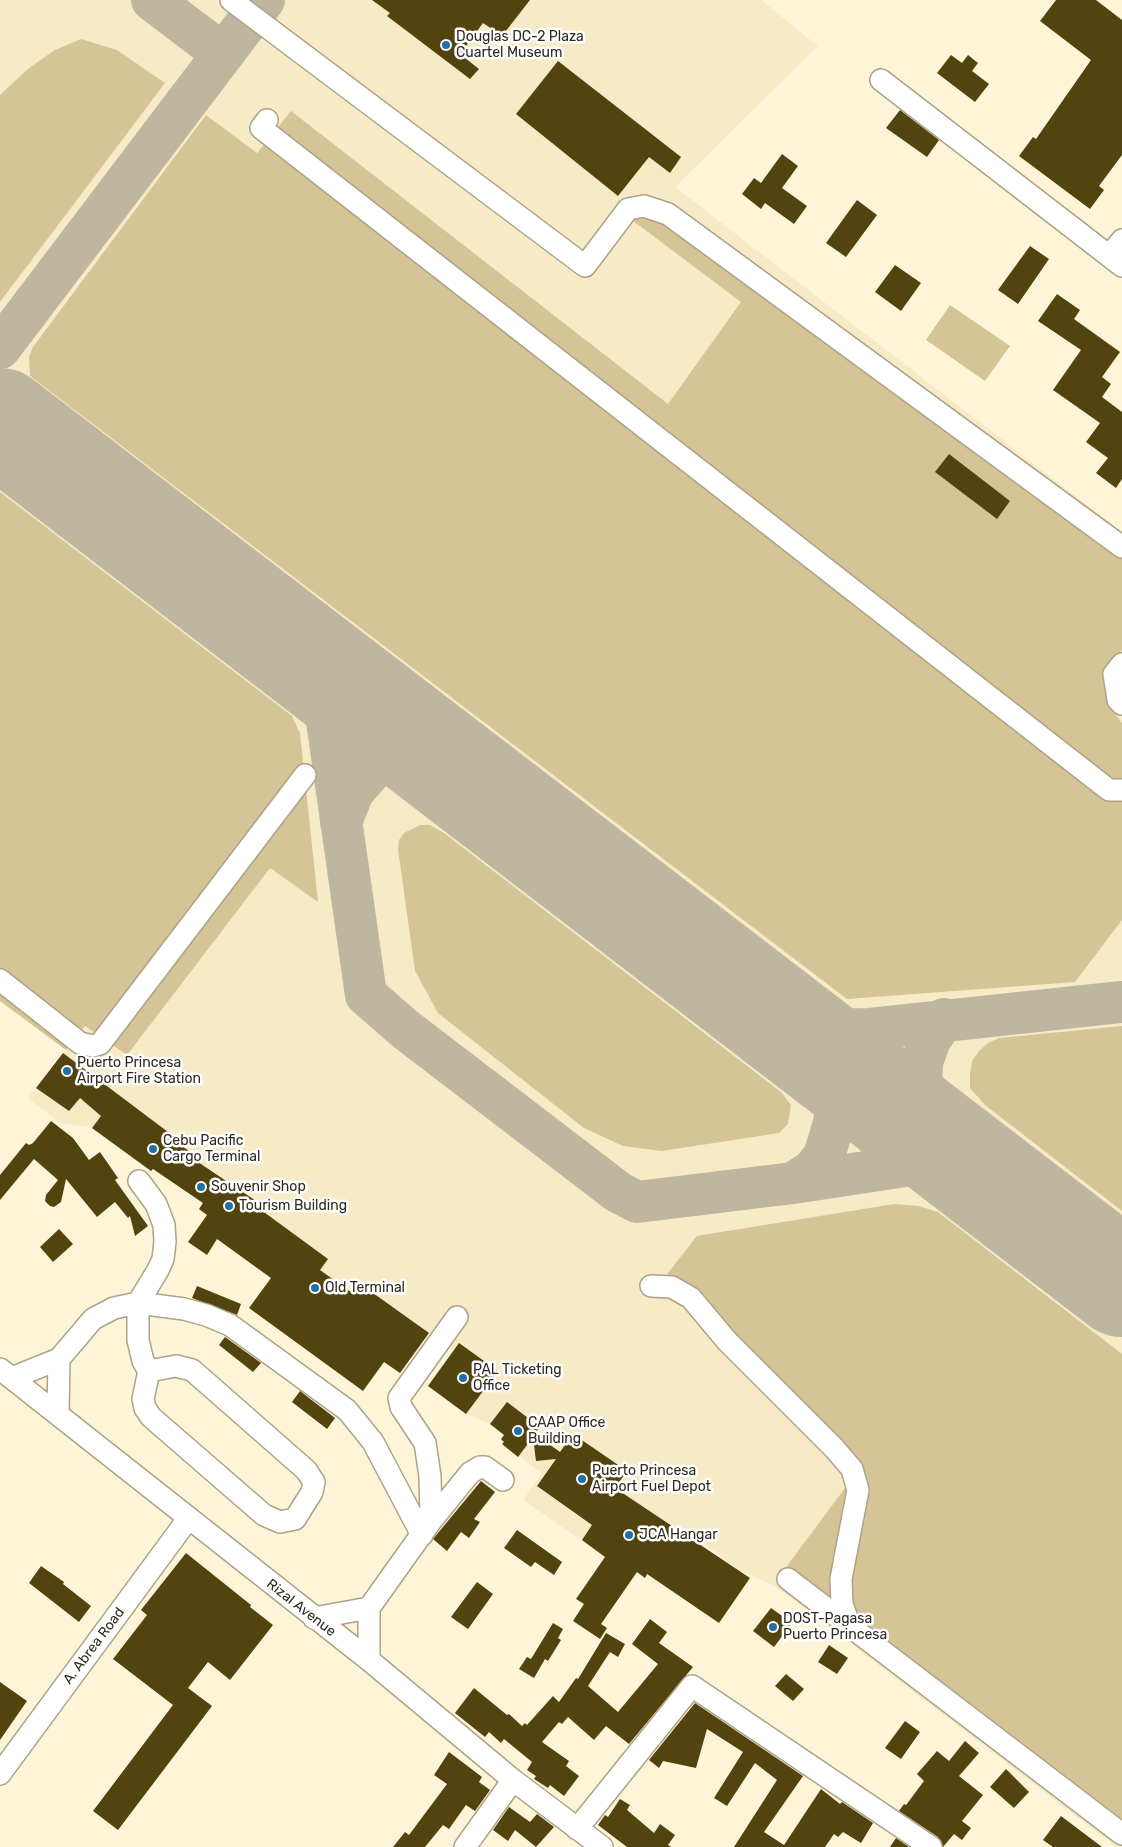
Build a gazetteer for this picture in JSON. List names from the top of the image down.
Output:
{
  "streets": {
    "street": ["Rizal Avenue", "A. Abrea Road"]
  },
  "crossings": [
    ["Rizal Avenue", "A. Abrea Road"]
  ],
  "places": [
    "Douglas DC-2 Plaza Cuartel Museum",
    "Puerto Princesa Airport Fire Station",
    "Cebu Pacific Cargo Terminal",
    "Souvenir Shop",
    "Tourism Building",
    "Old Terminal",
    "PAL Ticketing Office",
    "CAAP Office Building",
    "Puerto Princesa Airport Fuel Depot",
    "JCA Hangar",
    "DOST-Pagasa Puerto Princesa"
  ]
}
